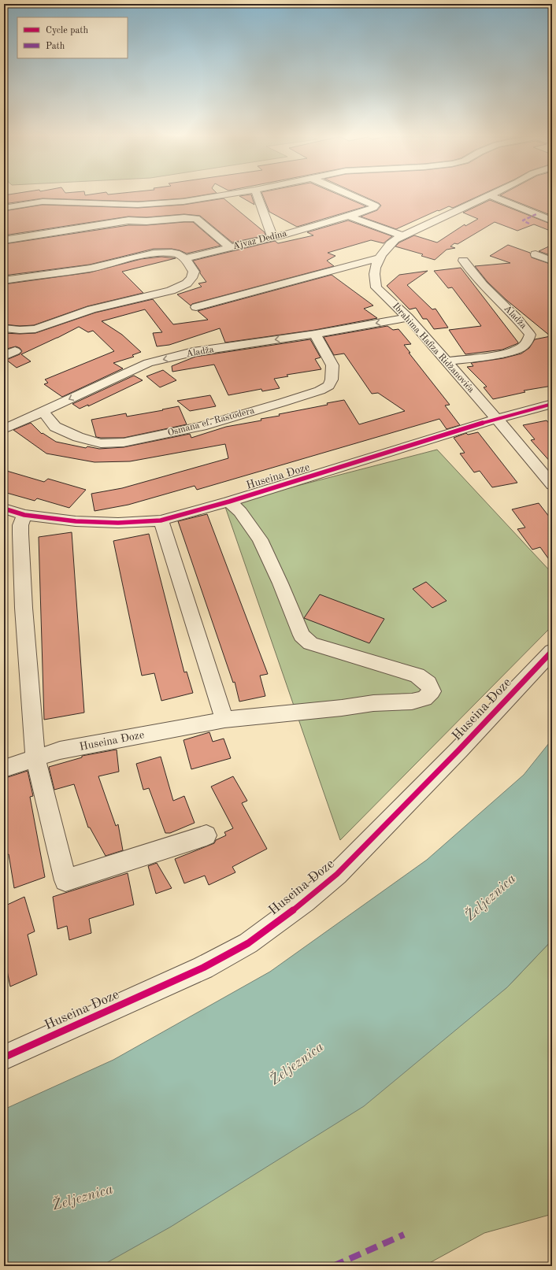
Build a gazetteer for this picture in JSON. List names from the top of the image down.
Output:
{
  "streets": {
    "street": [
      "Ajvaz Dedina",
      "Aladža",
      "Ibrahima Hafiza Ridžanovića",
      "Osmana ef. Rastodera",
      "Huseina Đoze"
    ]
  },
  "crossings": [
    ["Aladža", "Ibrahima Hafiza Ridžanovića"],
    ["Aladža", "Osmana ef. Rastodera"],
    ["Ibrahima Hafiza Ridžanovića", "Huseina Đoze"]
  ],
  "water": ["Željeznica"],
  "legend": ["Cycle path", "Path"]
}
